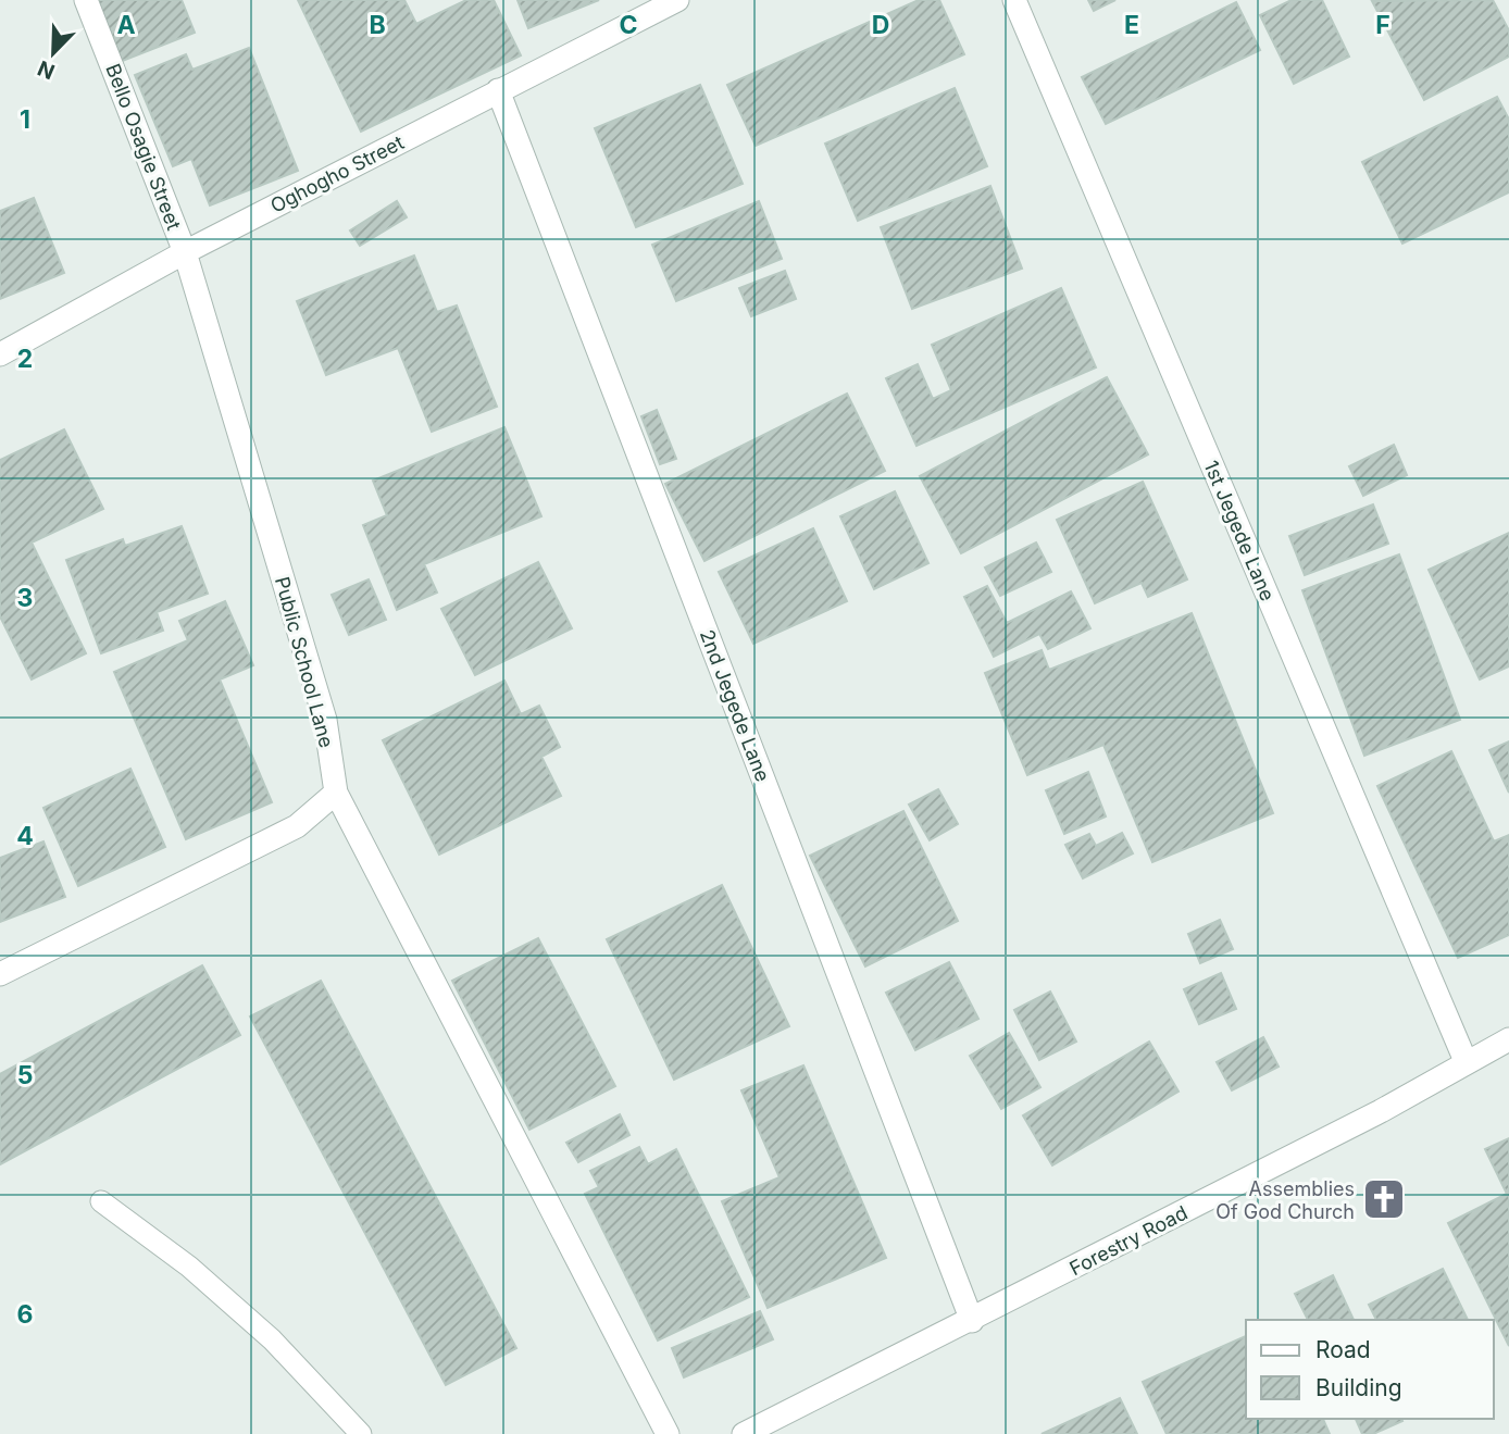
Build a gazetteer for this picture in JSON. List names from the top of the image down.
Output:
{
  "streets": {
    "street": [
      "Bello Osagie Street",
      "Oghogho Street",
      "1st Jegede Lane",
      "Public School Lane",
      "2nd Jegede Lane",
      "Forestry Road"
    ]
  },
  "crossings": [
    ["Bello Osagie Street", "Oghogho Street"],
    ["Bello Osagie Street", "Public School Lane"],
    ["Oghogho Street", "Public School Lane"],
    ["Oghogho Street", "2nd Jegede Lane"],
    ["1st Jegede Lane", "Forestry Road"],
    ["2nd Jegede Lane", "Forestry Road"]
  ],
  "places": {
    "church": ["Assemblies Of God Church"]
  },
  "legend": ["Road", "Building"],
  "north": "bottom left",
  "grid": {
    "columns": [
      "A",
      "B",
      "C",
      "D",
      "E",
      "F"
    ],
    "rows": [
      "1",
      "2",
      "3",
      "4",
      "5",
      "6"
    ]
  }
}
